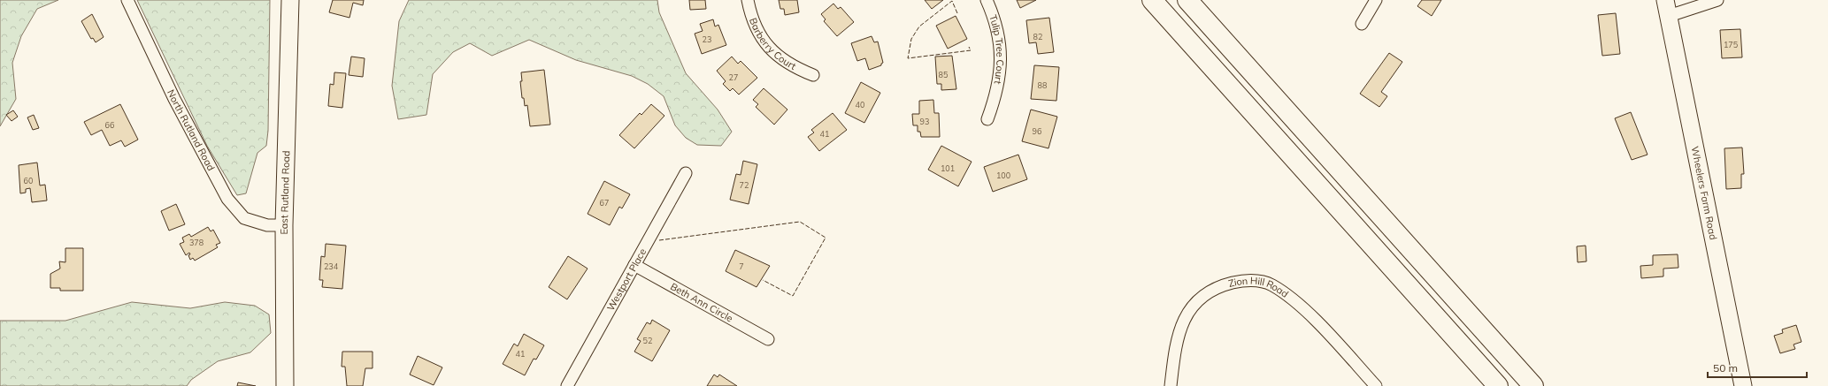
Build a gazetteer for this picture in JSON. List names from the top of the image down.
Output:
{
  "streets": {
    "main road": ["East Rutland Road", "Wheelers Farm Road"],
    "street": [
      "Barberry Court",
      "Tulip Tree Court",
      "North Rutland Road",
      "Westport Place",
      "Zion Hill Road",
      "Beth Ann Circle"
    ]
  },
  "crossings": [
    ["North Rutland Road", "East Rutland Road"],
    ["Westport Place", "Beth Ann Circle"]
  ],
  "house_numbers": [
    "82",
    "23",
    "175",
    "85",
    "27",
    "88",
    "40",
    "93",
    "66",
    "96",
    "41",
    "101",
    "100",
    "60",
    "72",
    "67",
    "378",
    "234",
    "7",
    "52",
    "41"
  ],
  "scale_bar": "50 m"
}
